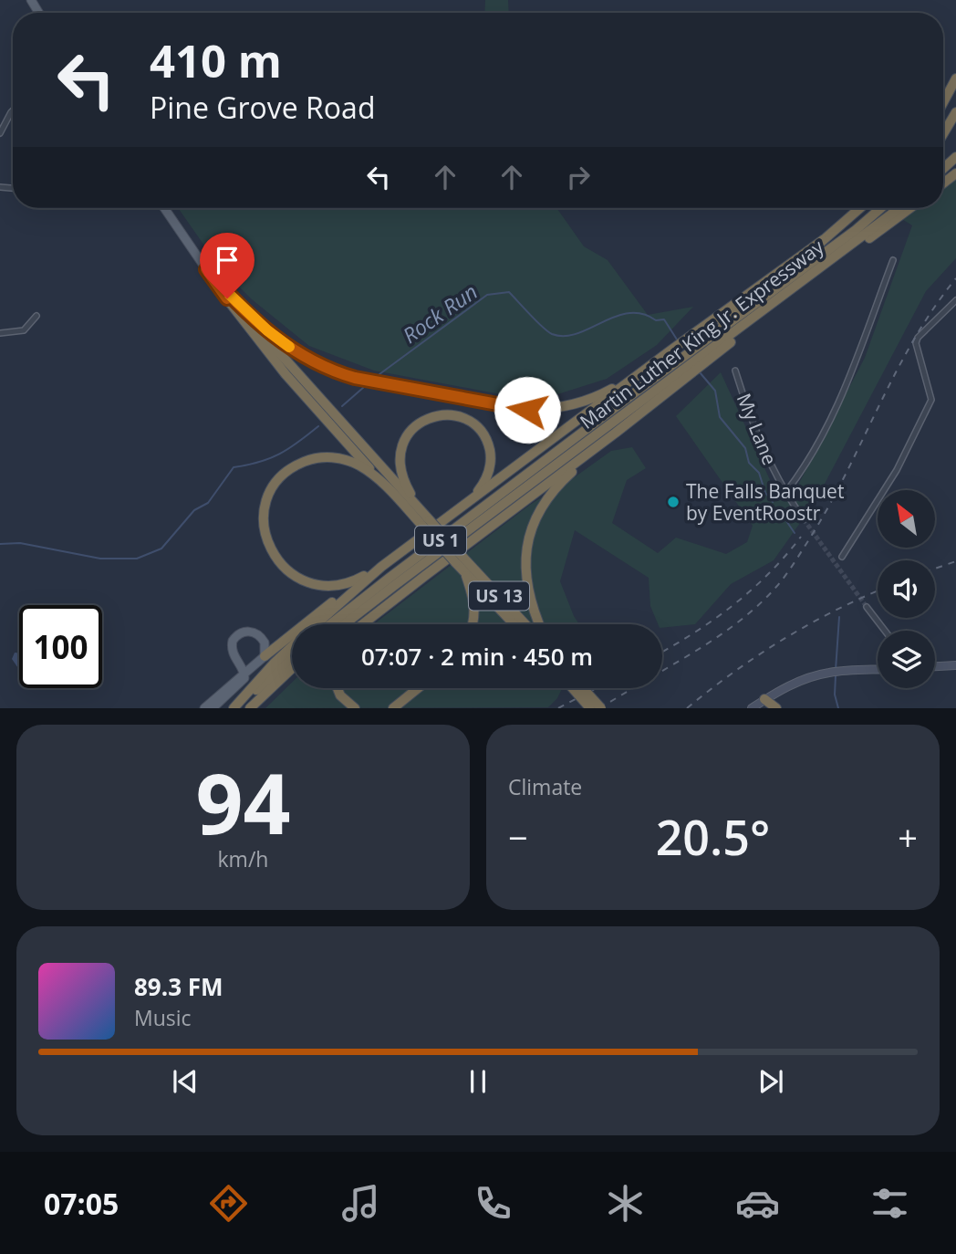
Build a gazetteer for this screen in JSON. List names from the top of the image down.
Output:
{
  "streets": {
    "highway": ["Martin Luther King Jr. Expressway", "US 1", "US 13"],
    "street": ["My Lane"]
  },
  "water": ["Rock Run"],
  "places": ["The Falls Banquet by EventRoostr"],
  "north": "top left",
  "page": {
    "turn": ["410 m", "Pine Grove Road"],
    "limit": "100",
    "trip": "07:07 · 2 min · 450 m",
    "tile": [
      ["94", "km/h"],
      "Climate"
    ],
    "heat": ["−", "20.5°", "+"],
    "song": ["89.3 FM", "Music"],
    "tabs": "07:05"
  }
}
